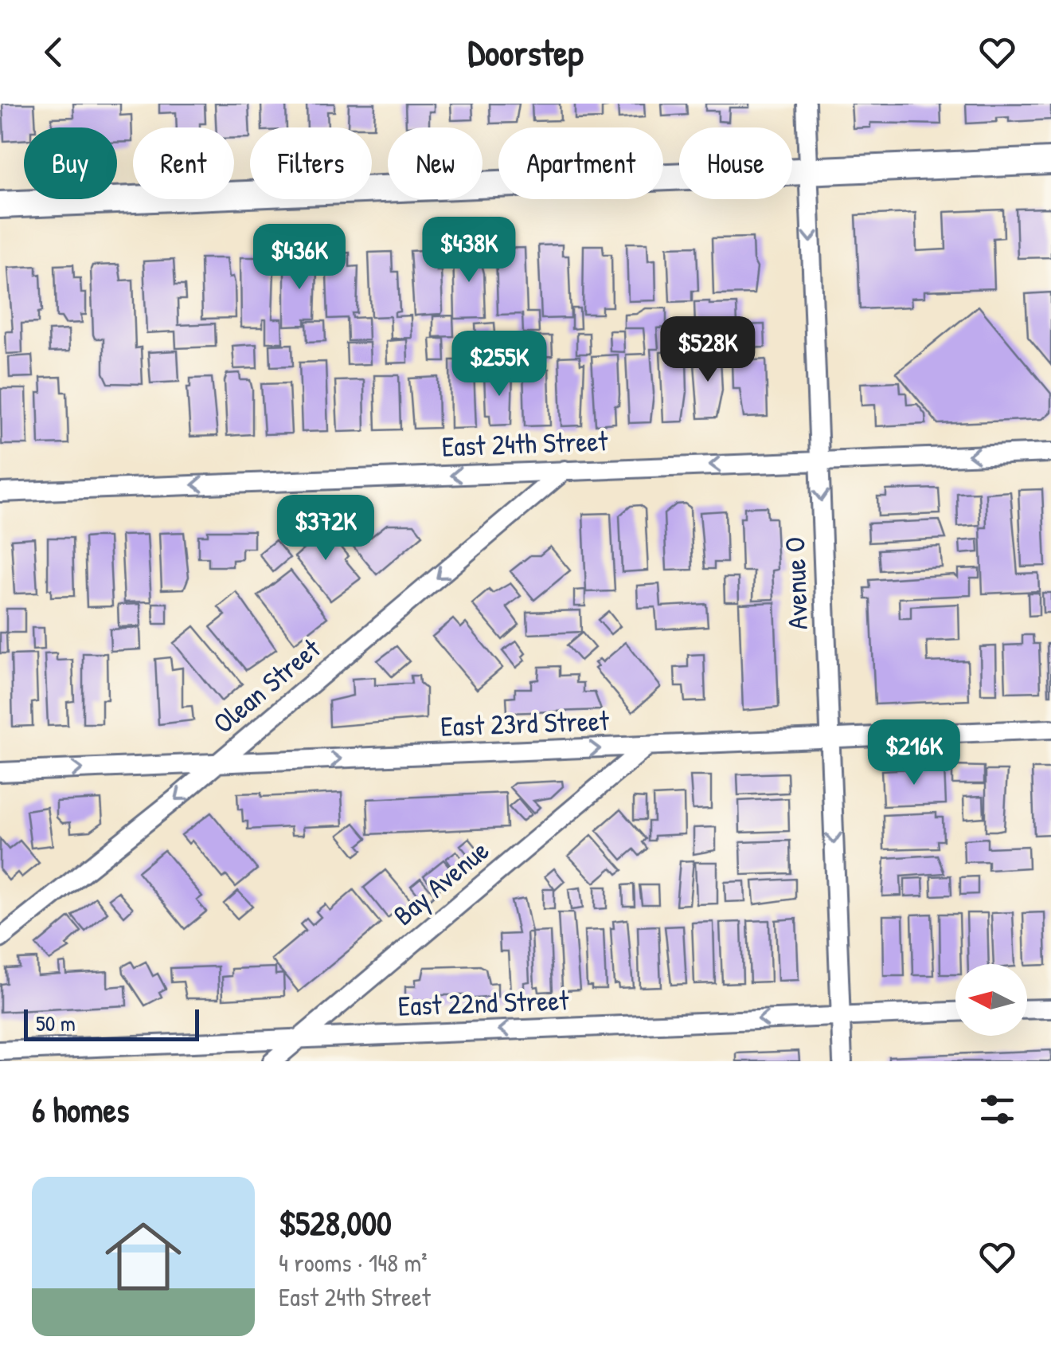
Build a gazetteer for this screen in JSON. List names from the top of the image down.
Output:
{
  "streets": {
    "street": [
      "East 24th Street",
      "Avenue O",
      "Olean Street",
      "East 23rd Street",
      "Bay Avenue",
      "East 22nd Street"
    ]
  },
  "crossings": [
    ["East 24th Street", "Avenue O"],
    ["East 24th Street", "Olean Street"],
    ["Avenue O", "East 23rd Street"],
    ["Avenue O", "East 22nd Street"],
    ["Olean Street", "East 23rd Street"],
    ["East 23rd Street", "Bay Avenue"],
    ["Bay Avenue", "East 22nd Street"]
  ],
  "one_way": [
    "East 24th Street",
    "Avenue O",
    "Olean Street",
    "East 23rd Street",
    "East 22nd Street"
  ],
  "scale_bar": "50 m",
  "north": "left",
  "page": {
    "header": "Doorstep",
    "chip": [
      "Buy",
      "Rent",
      "Filters",
      "New",
      "Apartment",
      "House"
    ],
    "price": [
      "$438K",
      "$436K",
      "$528K",
      "$255K",
      "$372K",
      "$216K"
    ],
    "scale": "50 m",
    "heading": "6 homes",
    "list": [
      {
        "name": "$528,000",
        "note": "4 rooms · 148 m² · East 24th Street"
      }
    ]
  }
}
